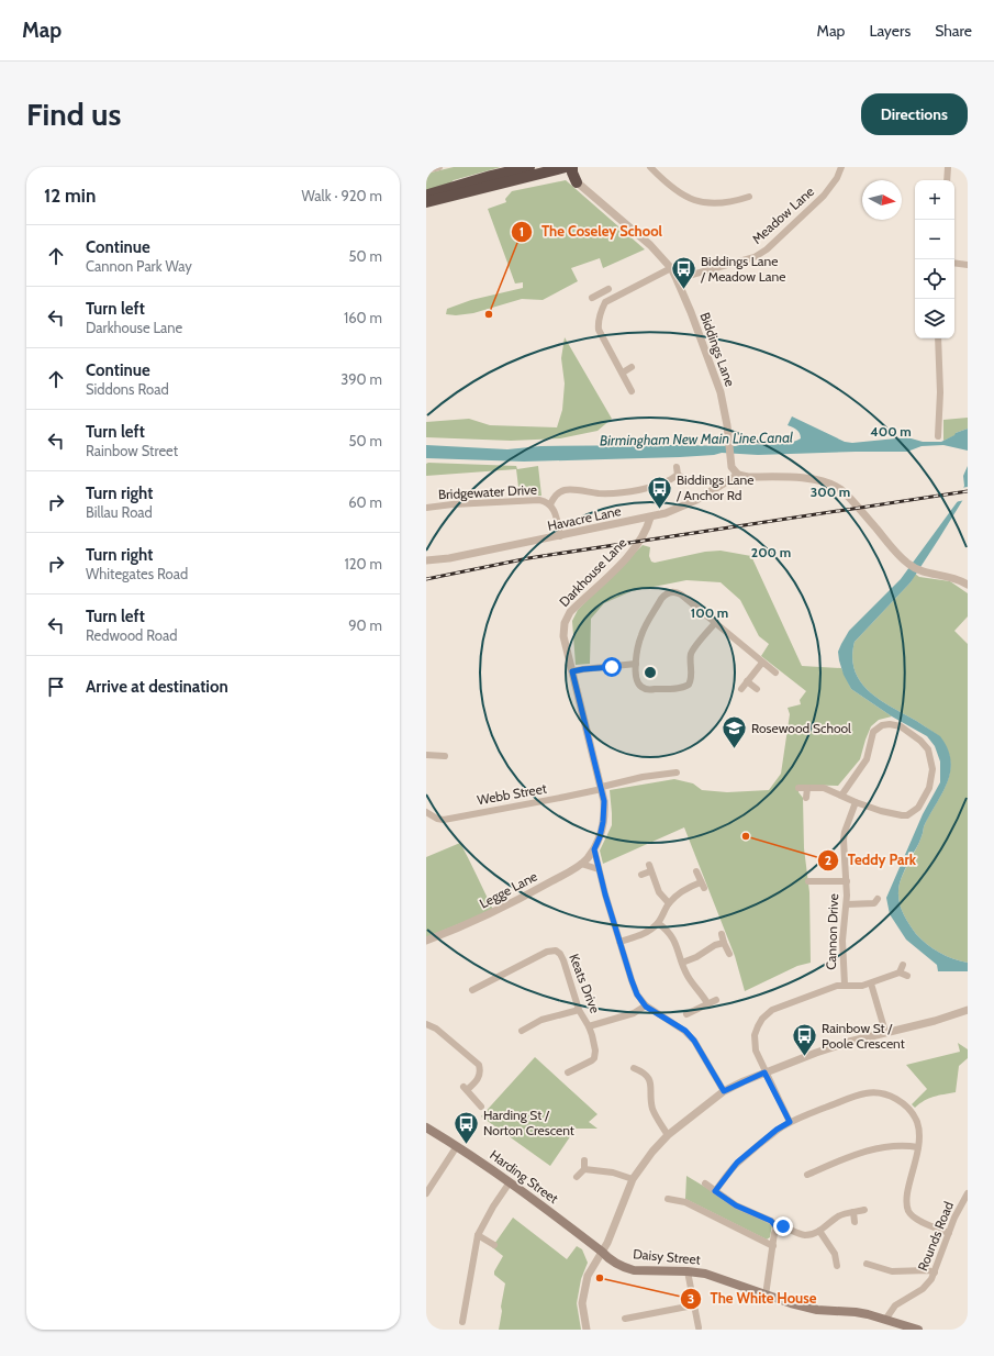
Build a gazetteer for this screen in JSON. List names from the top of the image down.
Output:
{
  "streets": {
    "main road": ["Harding Street", "Daisy Street"],
    "street": [
      "Meadow Lane",
      "Biddings Lane",
      "Bridgewater Drive",
      "Havacre Lane",
      "Darkhouse Lane",
      "Webb Street",
      "Legge Lane",
      "Cannon Drive",
      "Keats Drive",
      "Rounds Road"
    ]
  },
  "crossings": [
    ["Meadow Lane", "Biddings Lane"],
    ["Biddings Lane", "Havacre Lane"],
    ["Bridgewater Drive", "Havacre Lane"],
    ["Havacre Lane", "Darkhouse Lane"],
    ["Darkhouse Lane", "Webb Street"],
    ["Darkhouse Lane", "Legge Lane"],
    ["Harding Street", "Daisy Street"],
    ["Rounds Road", "Daisy Street"]
  ],
  "water": ["Birmingham New Main Line Canal"],
  "places": {
    "bus stop": [
      "Biddings Lane / Meadow Lane",
      "Biddings Lane / Anchor Rd",
      "Rainbow St / Poole Crescent",
      "Harding St / Norton Crescent"
    ],
    "other": ["The Coseley School", "Teddy Park", "The White House"],
    "school or university": ["Rosewood School"]
  },
  "north": "right",
  "page": {
    "header": "Map",
    "nav": ["Map", "Layers", "Share"],
    "buttons": "Directions",
    "title": "Find us",
    "heading": ["12 min", "Walk · 920 m"],
    "map_buttons": ["+", "−"],
    "list": [
      ["Continue", "Cannon Park Way", "50 m"],
      ["Turn left", "Darkhouse Lane", "160 m"],
      ["Continue", "Siddons Road", "390 m"],
      ["Turn left", "Rainbow Street", "50 m"],
      ["Turn right", "Billau Road", "60 m"],
      ["Turn right", "Whitegates Road", "120 m"],
      ["Turn left", "Redwood Road", "90 m"],
      "Arrive at destination"
    ]
  },
  "rings": [
    "400 m",
    "300 m",
    "200 m",
    "100 m"
  ]
}
